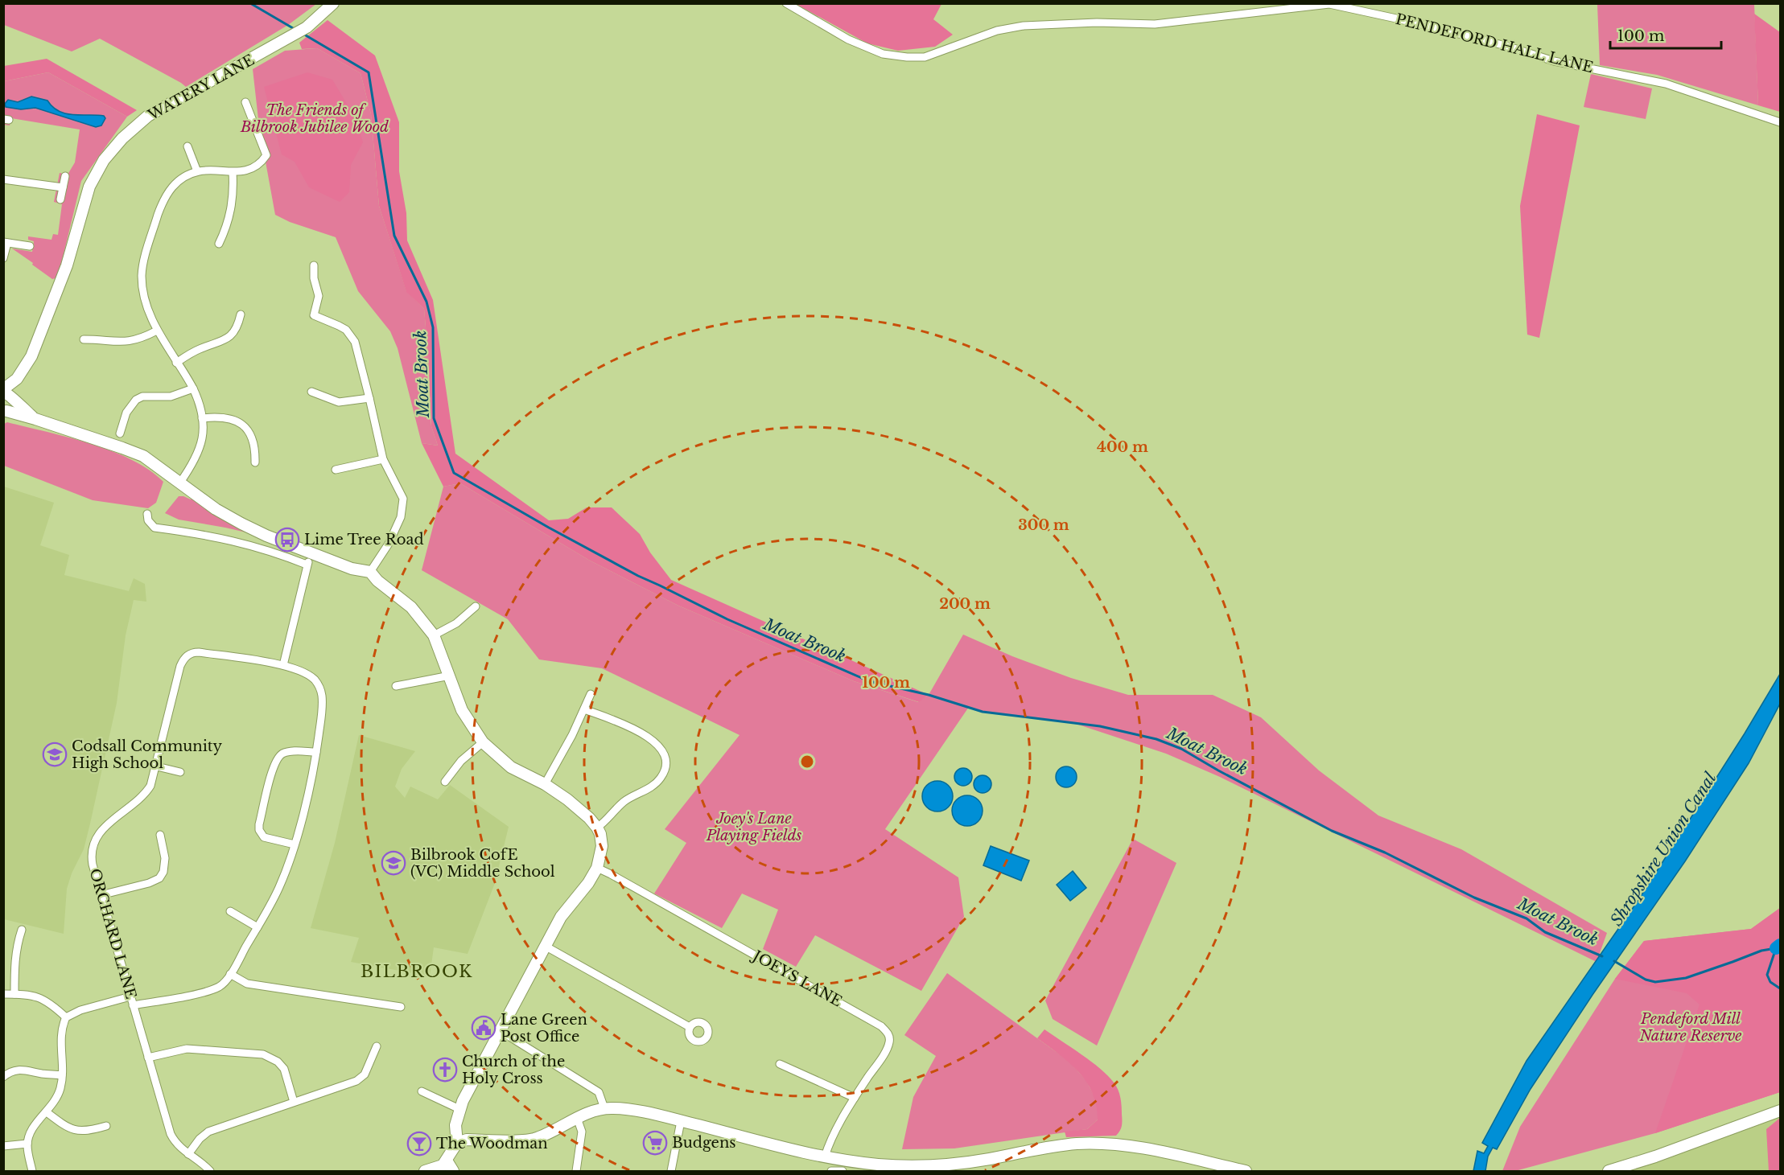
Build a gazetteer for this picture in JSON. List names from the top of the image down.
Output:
{
  "streets": {
    "street": [
      "PENDEFORD HALL LANE",
      "WATERY LANE",
      "ORCHARD LANE",
      "JOEYS LANE"
    ]
  },
  "districts": ["BILBROOK"],
  "water": ["Moat Brook", "Shropshire Union Canal"],
  "parks": ["The Friends of Bilbrook Jubilee Wood", "Joey's Lane Playing Fields", "Pendeford Mill Nature Reserve"],
  "places": {
    "bus stop": ["Lime Tree Road"],
    "school or university": ["Codsall Community High School", "Bilbrook CofE (VC) Middle School"],
    "public building": ["Lane Green Post Office"],
    "church": ["Church of the Holy Cross"],
    "supermarket": ["Budgens"],
    "bar": ["The Woodman"]
  },
  "scale_bar": "100 m",
  "rings": [
    "400 m",
    "300 m",
    "200 m",
    "100 m"
  ]
}
